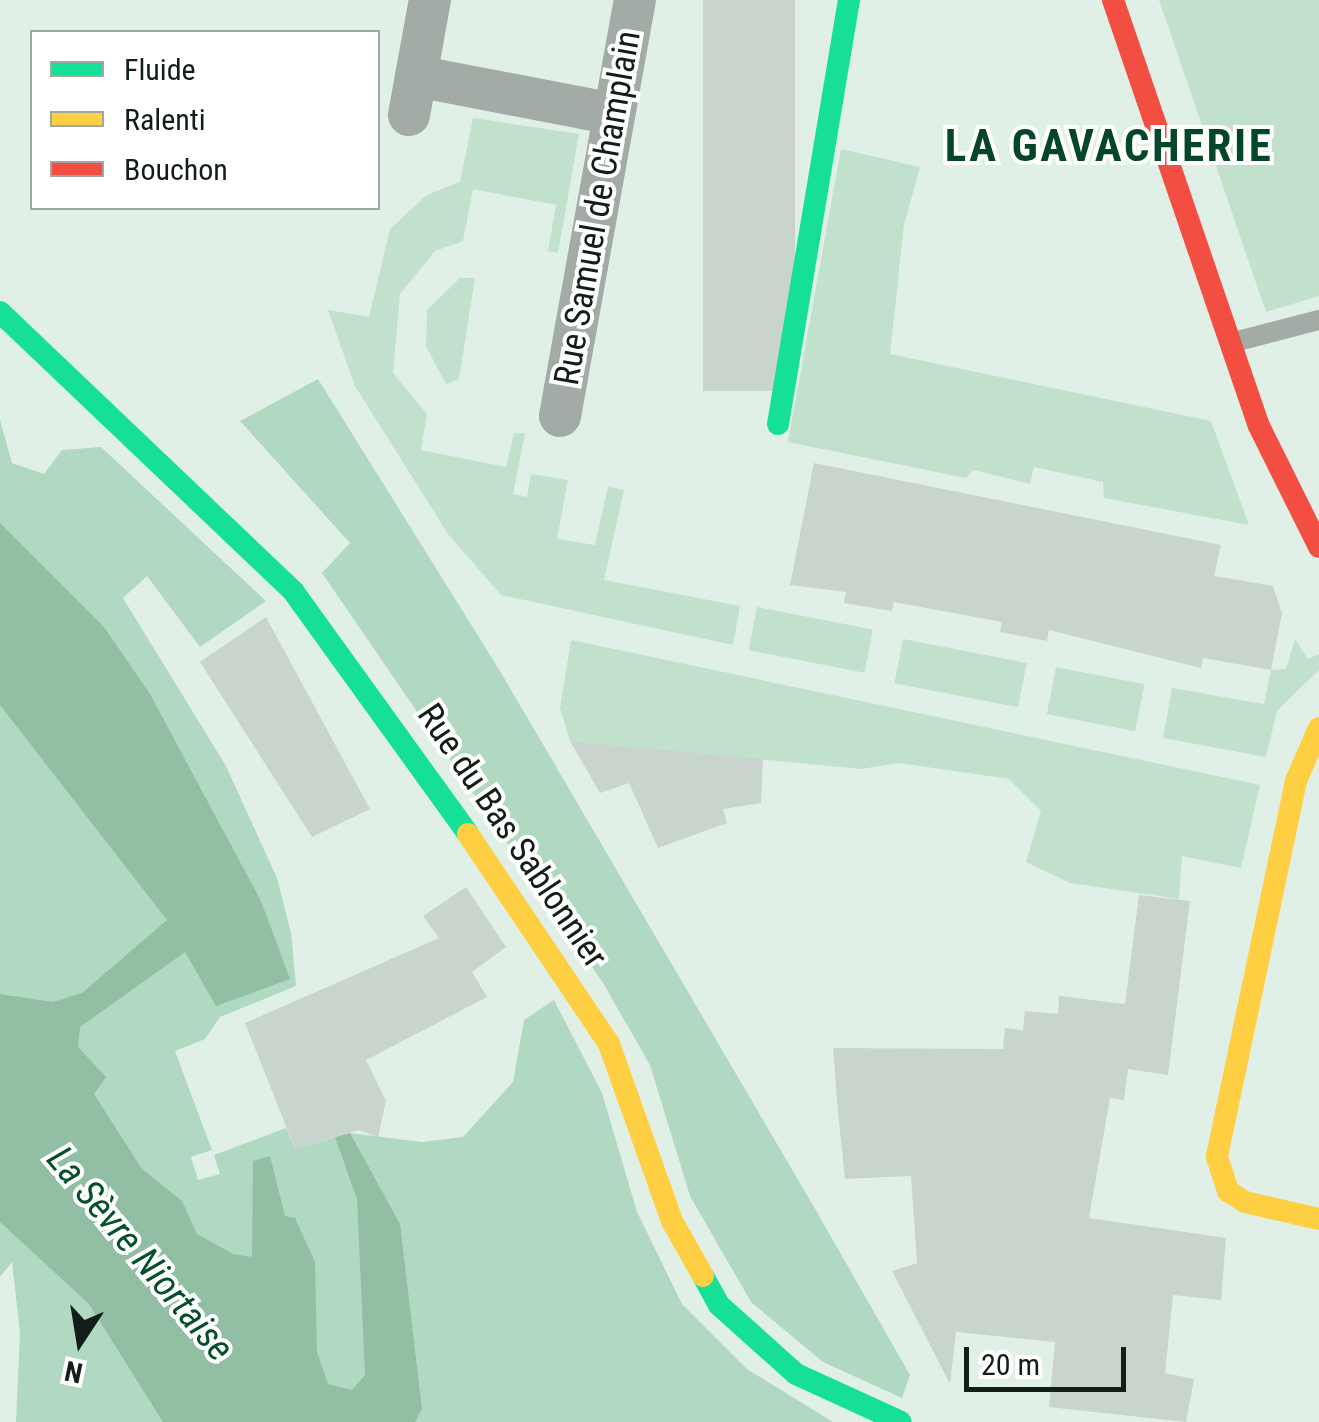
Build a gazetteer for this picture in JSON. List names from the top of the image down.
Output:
{
  "streets": {
    "street": ["Rue Samuel de Champlain", "Rue du Bas Sablonnier"]
  },
  "districts": ["LA GAVACHERIE"],
  "water": ["La Sèvre Niortaise"],
  "legend": ["Fluide", "Ralenti", "Bouchon"],
  "scale_bar": "20 m",
  "north": "bottom"
}
